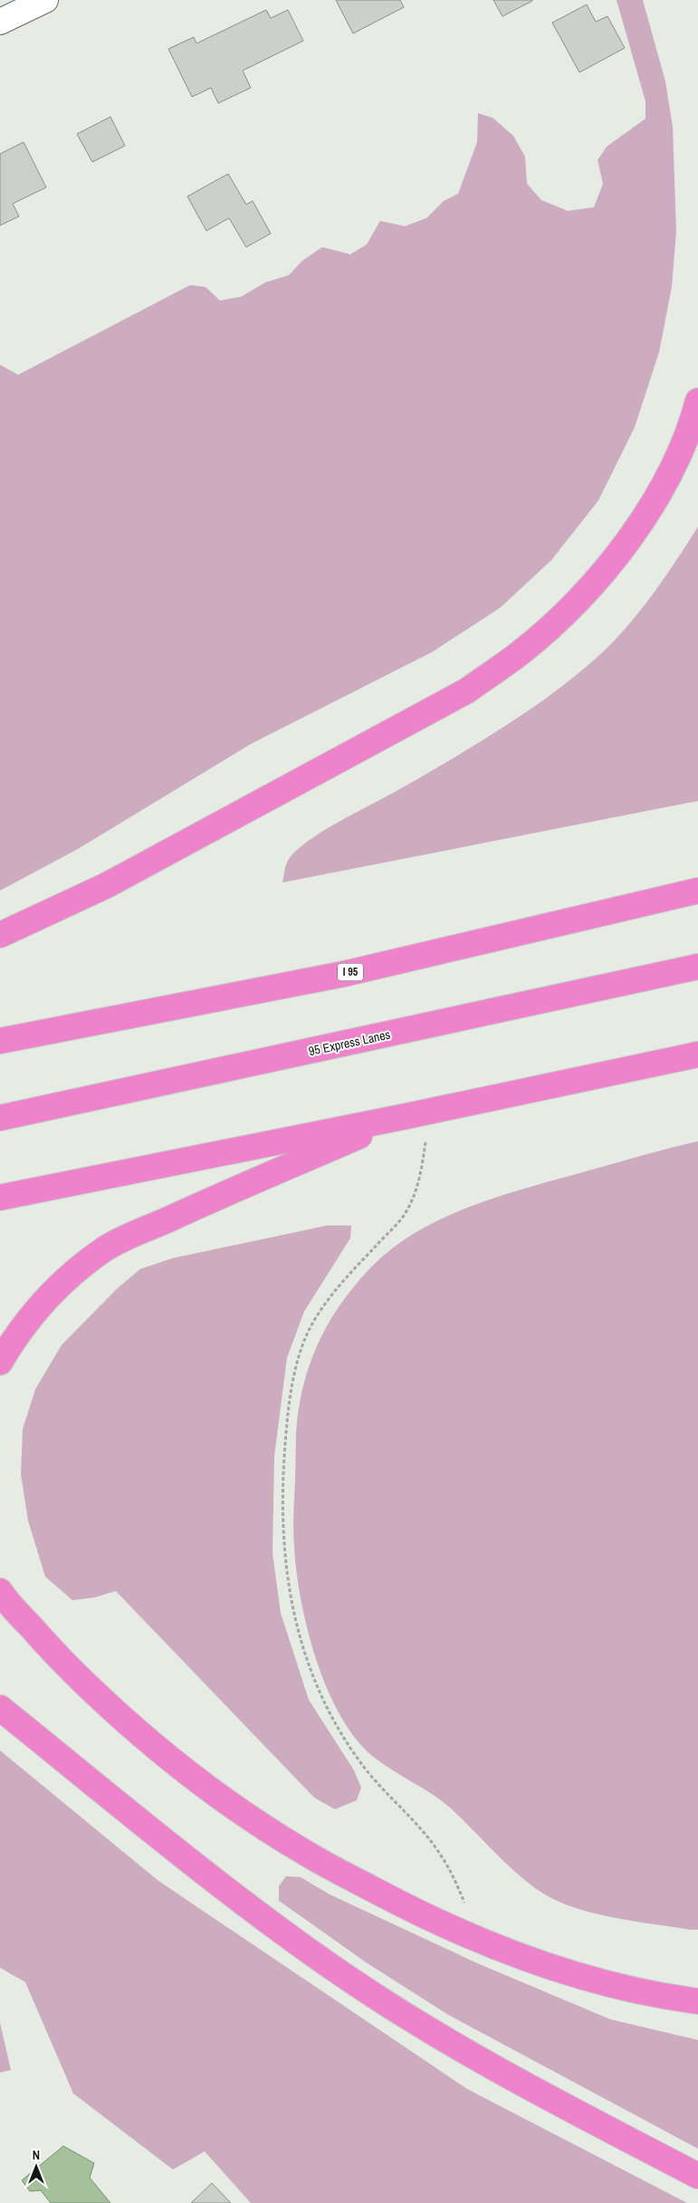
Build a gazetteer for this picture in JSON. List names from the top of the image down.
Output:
{
  "streets": {
    "highway": ["I 95", "95 Express Lanes"]
  },
  "north": "top"
}
